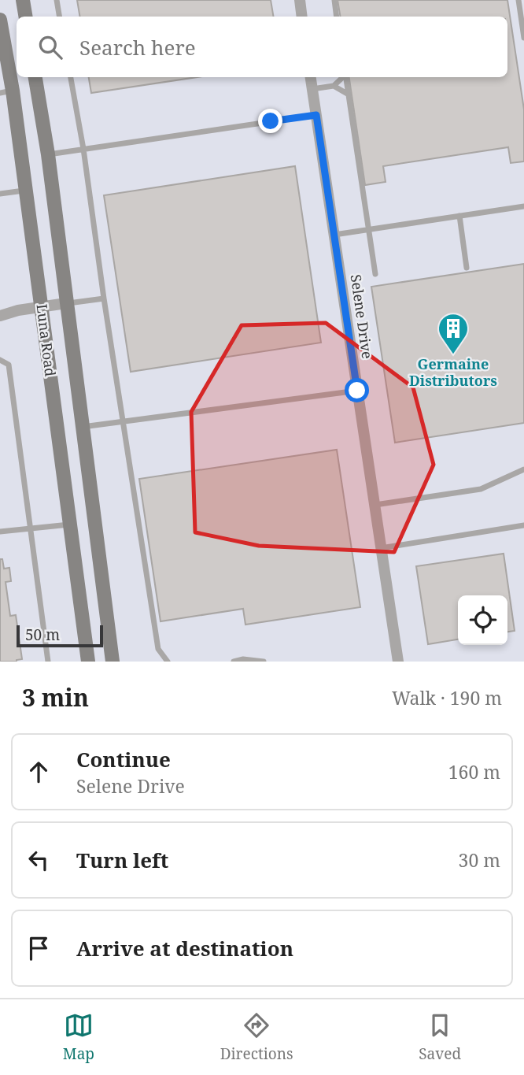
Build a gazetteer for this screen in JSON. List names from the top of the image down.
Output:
{
  "streets": {
    "main road": ["Luna Road"],
    "street": ["Selene Drive"]
  },
  "places": {
    "building": ["Germaine Distributors"]
  },
  "scale_bar": "50 m",
  "page": {
    "search": "Search here",
    "scale": "50 m",
    "heading": ["3 min", "Walk · 190 m"],
    "list": [
      ["Continue", "Selene Drive", "160 m"],
      ["Turn left", "30 m"],
      "Arrive at destination"
    ],
    "nav": ["Map", "Directions", "Saved"]
  }
}
